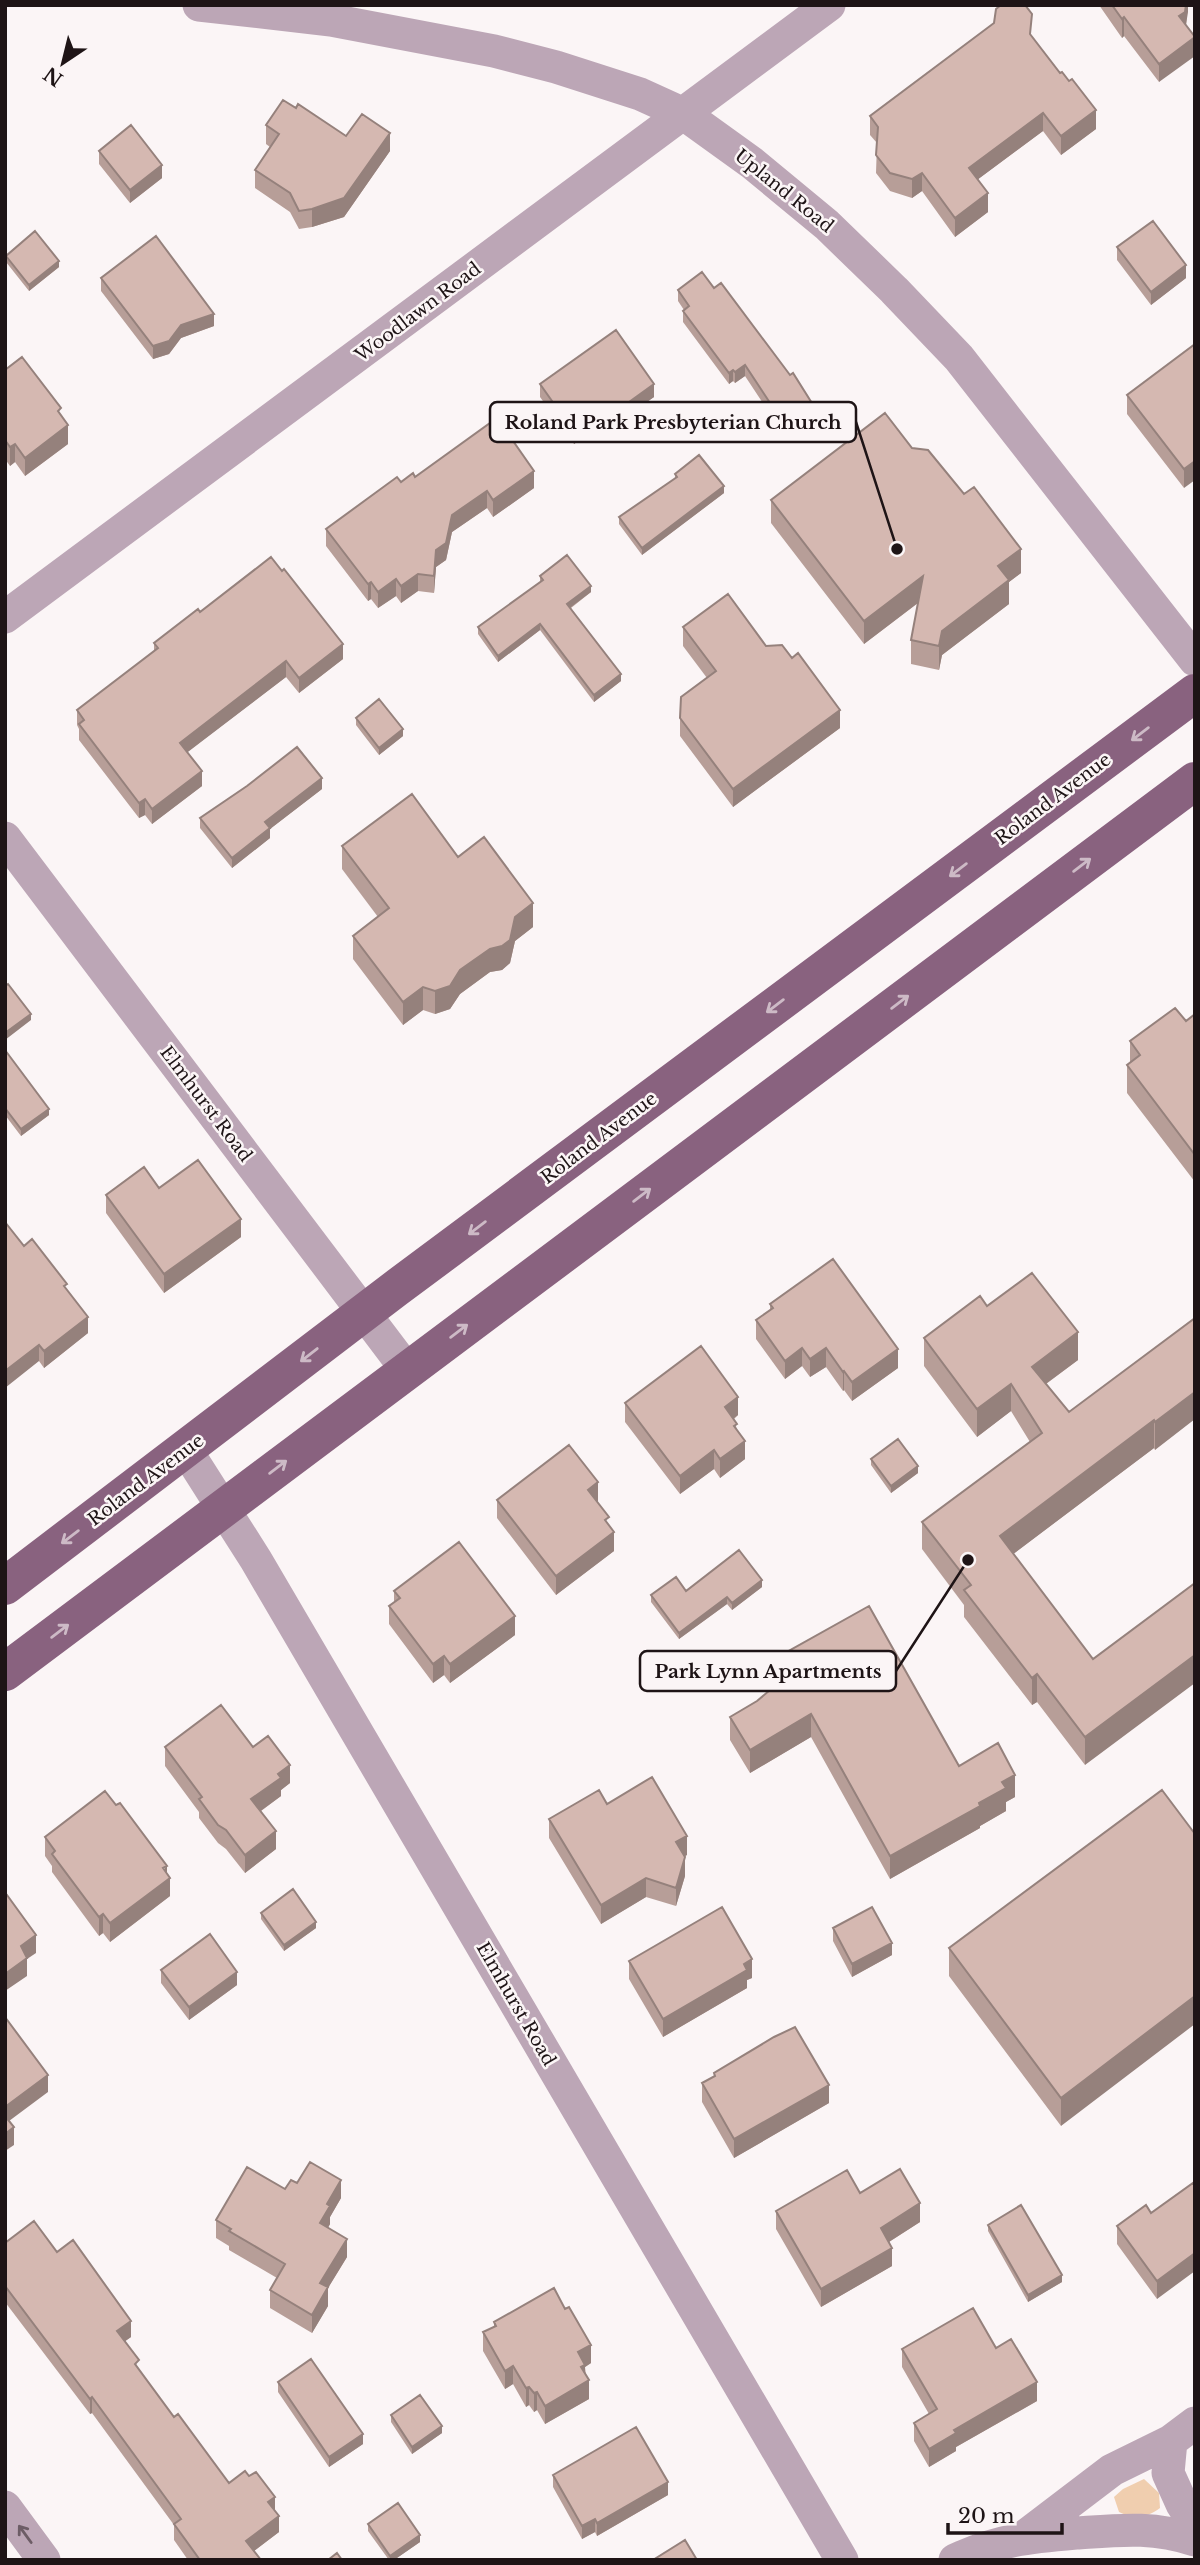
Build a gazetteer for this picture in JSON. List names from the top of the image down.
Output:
{
  "streets": {
    "main road": ["Roland Avenue"],
    "street": ["Upland Road", "Woodlawn Road", "Elmhurst Road"]
  },
  "crossings": [
    ["Upland Road", "Woodlawn Road"],
    ["Roland Avenue", "Elmhurst Road"]
  ],
  "places": ["Roland Park Presbyterian Church", "Park Lynn Apartments"],
  "scale_bar": "20 m",
  "north": "bottom left"
}
